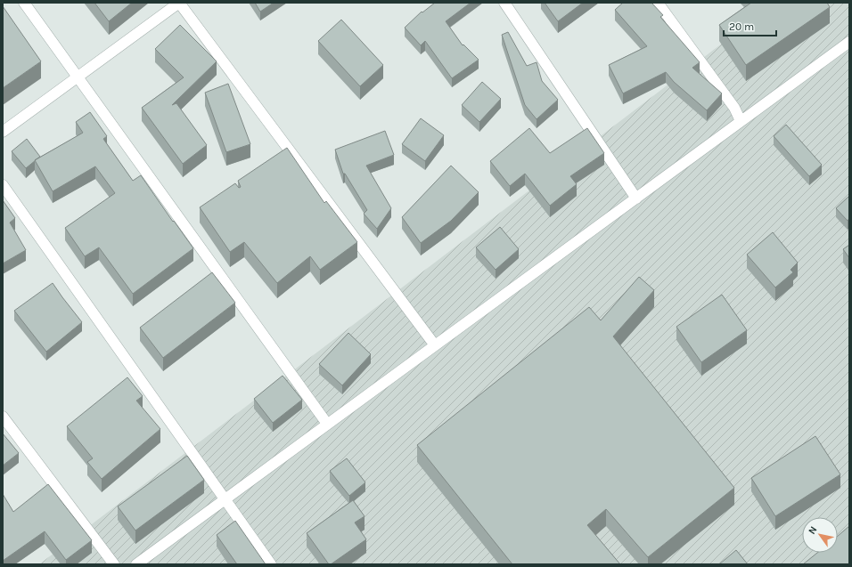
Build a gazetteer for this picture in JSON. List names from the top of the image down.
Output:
{
  "scale_bar": "20 m",
  "north": "top left"
}
